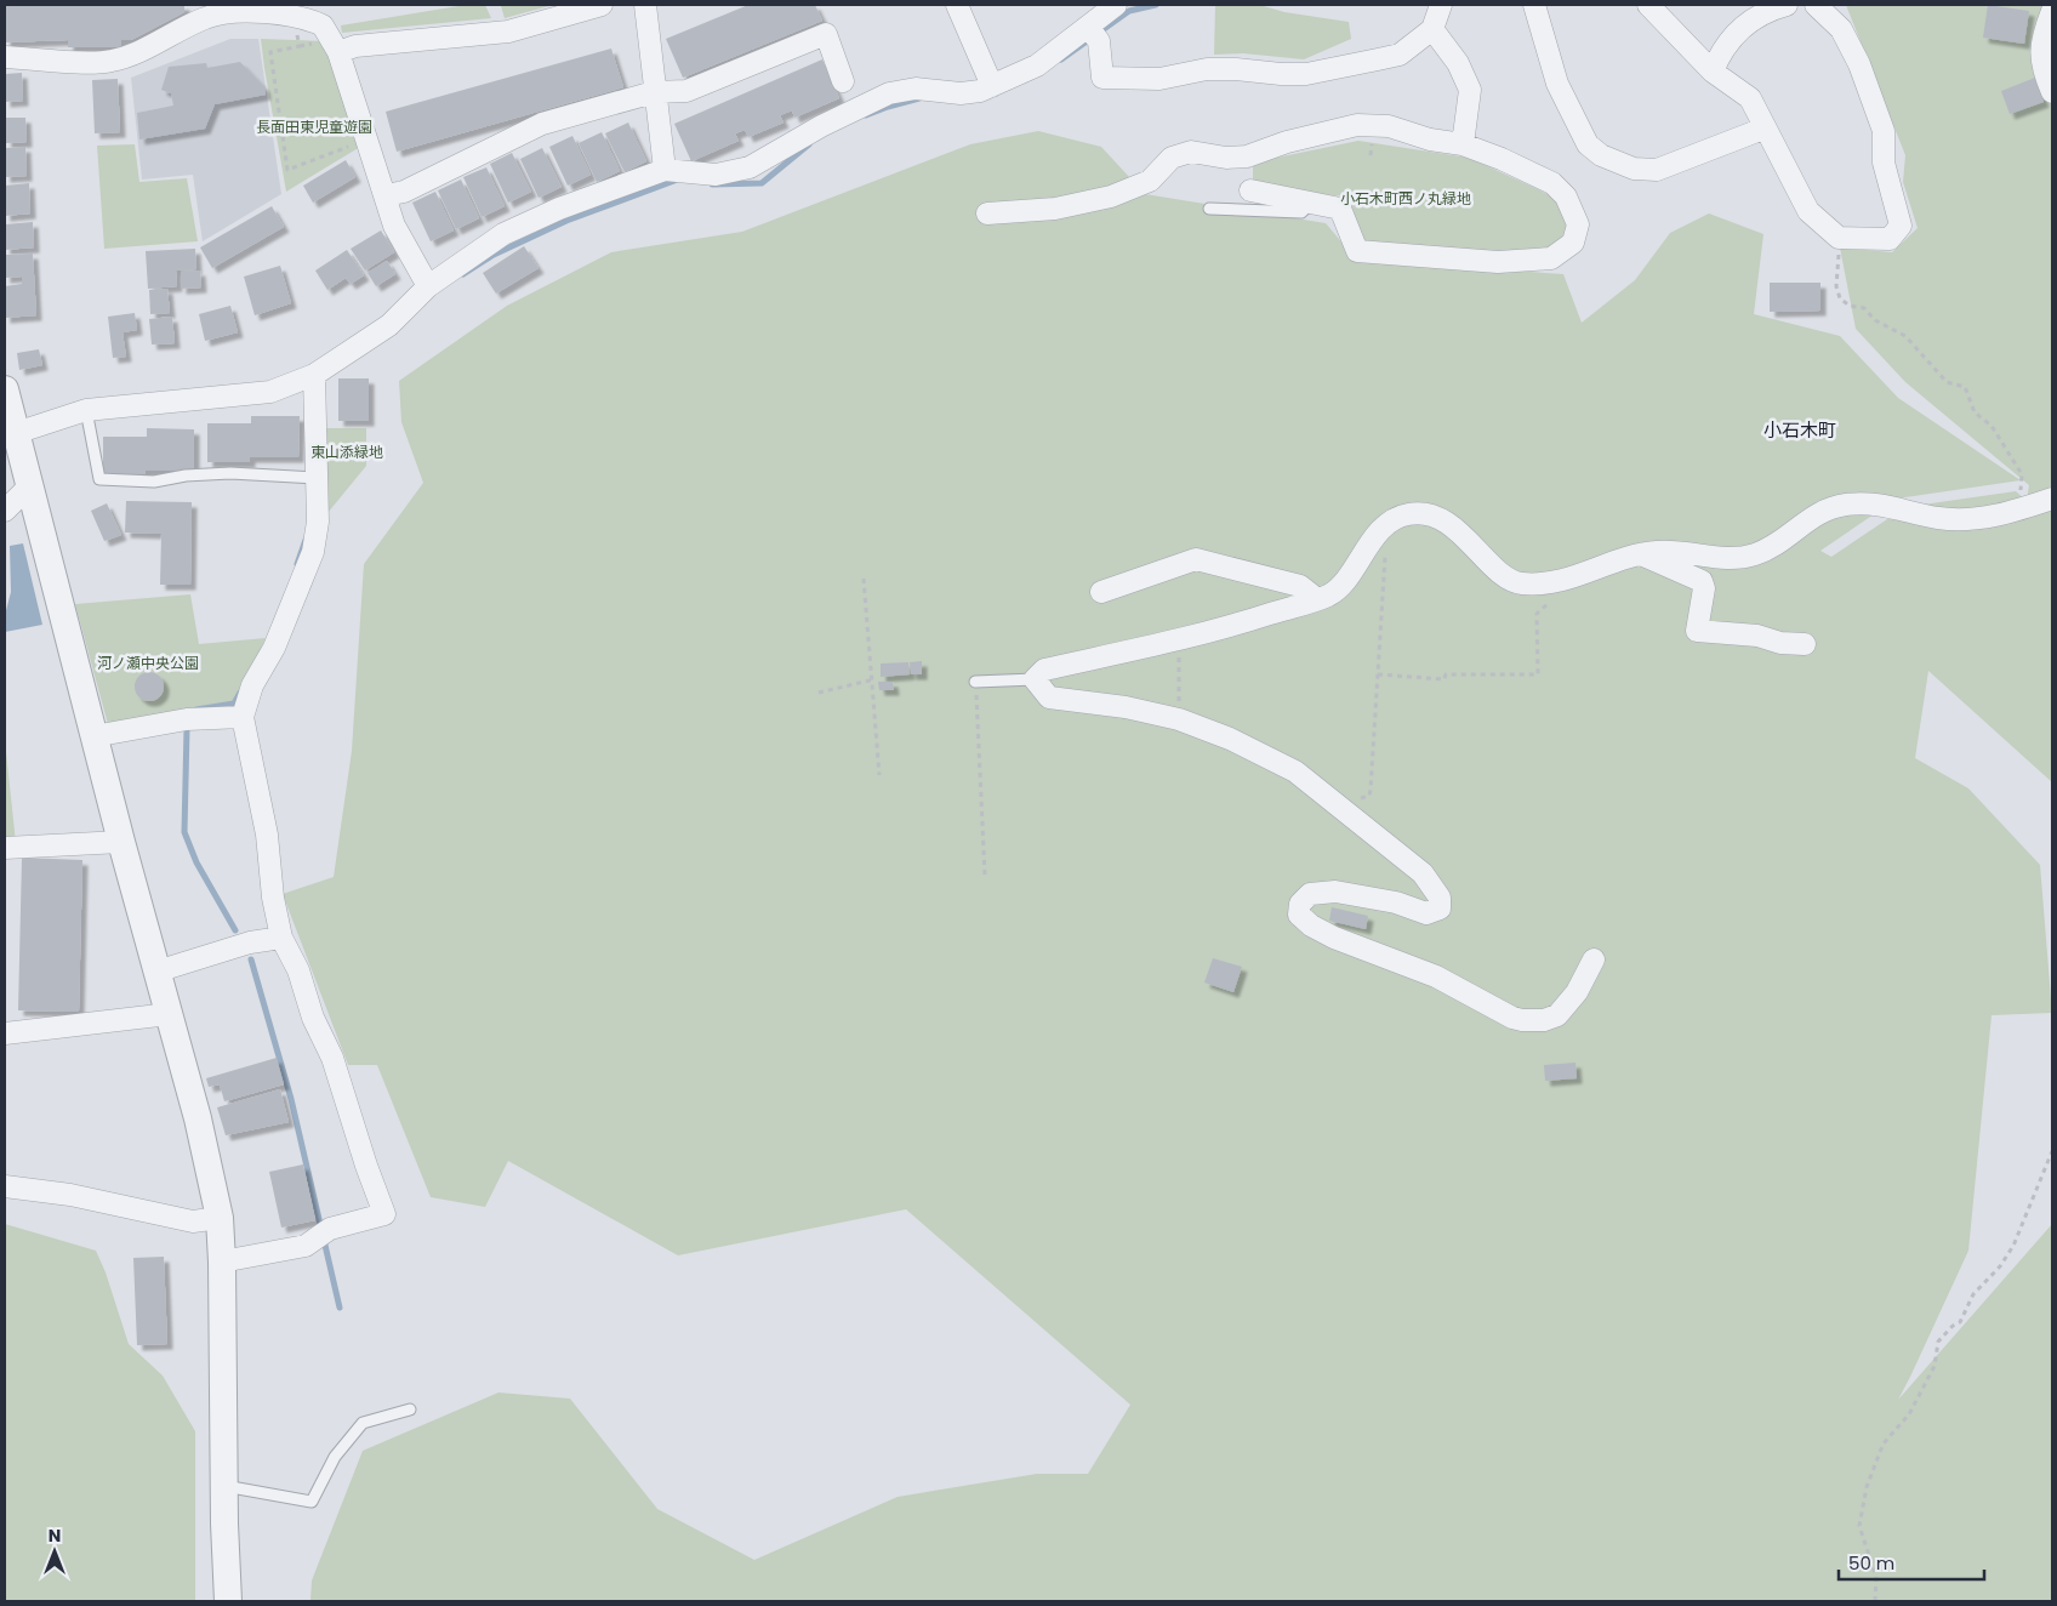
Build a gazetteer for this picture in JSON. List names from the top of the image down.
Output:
{
  "districts": ["小石木町"],
  "parks": [
    "長面田東児童遊園",
    "小石木町西ノ丸緑地",
    "東山添緑地",
    "河ノ瀬中央公園"
  ],
  "scale_bar": "50 m",
  "north": "top"
}
